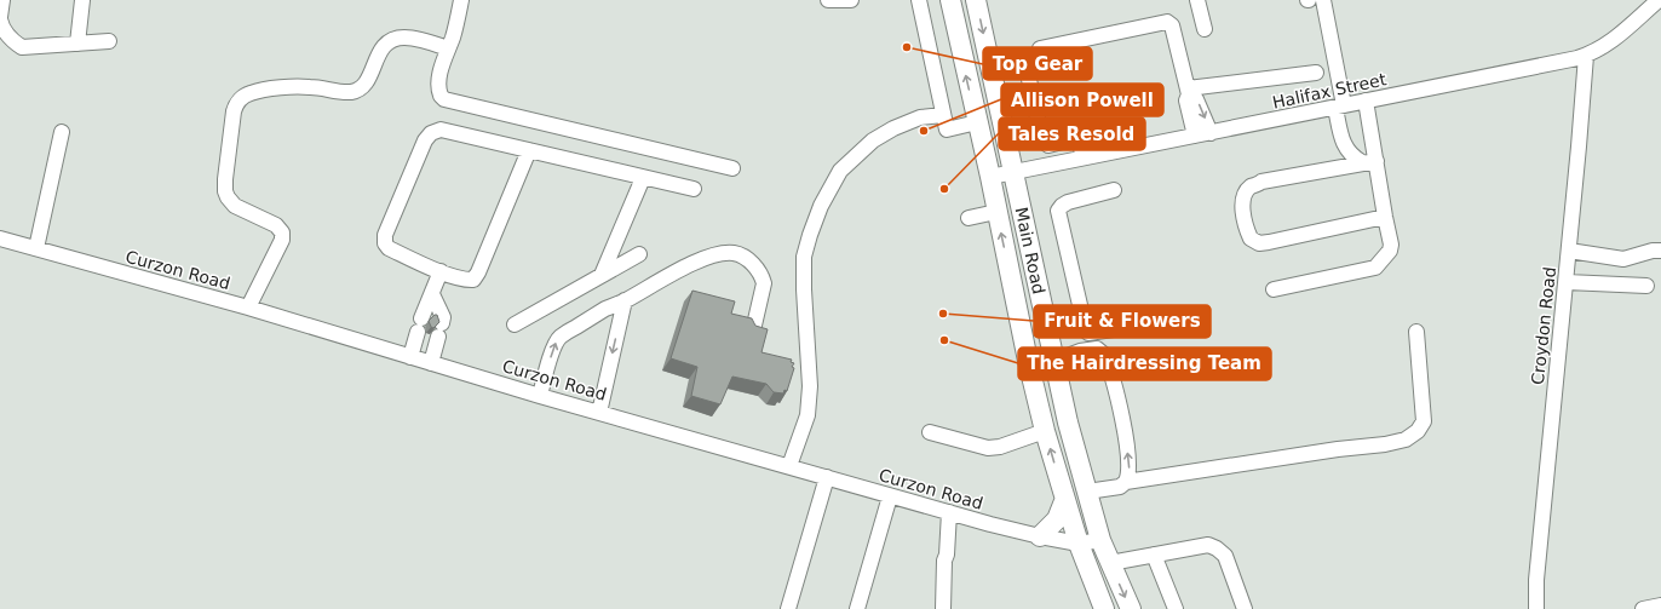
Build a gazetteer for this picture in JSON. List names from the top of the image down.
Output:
{
  "streets": {
    "main road": ["Main Road"],
    "street": ["Halifax Street", "Curzon Road", "Croydon Road"]
  },
  "crossings": [
    ["Halifax Street", "Main Road"],
    ["Halifax Street", "Croydon Road"],
    ["Main Road", "Curzon Road"]
  ],
  "places": [
    "Top Gear",
    "Allison Powell",
    "Tales Resold",
    "Fruit & Flowers",
    "The Hairdressing Team"
  ]
}
